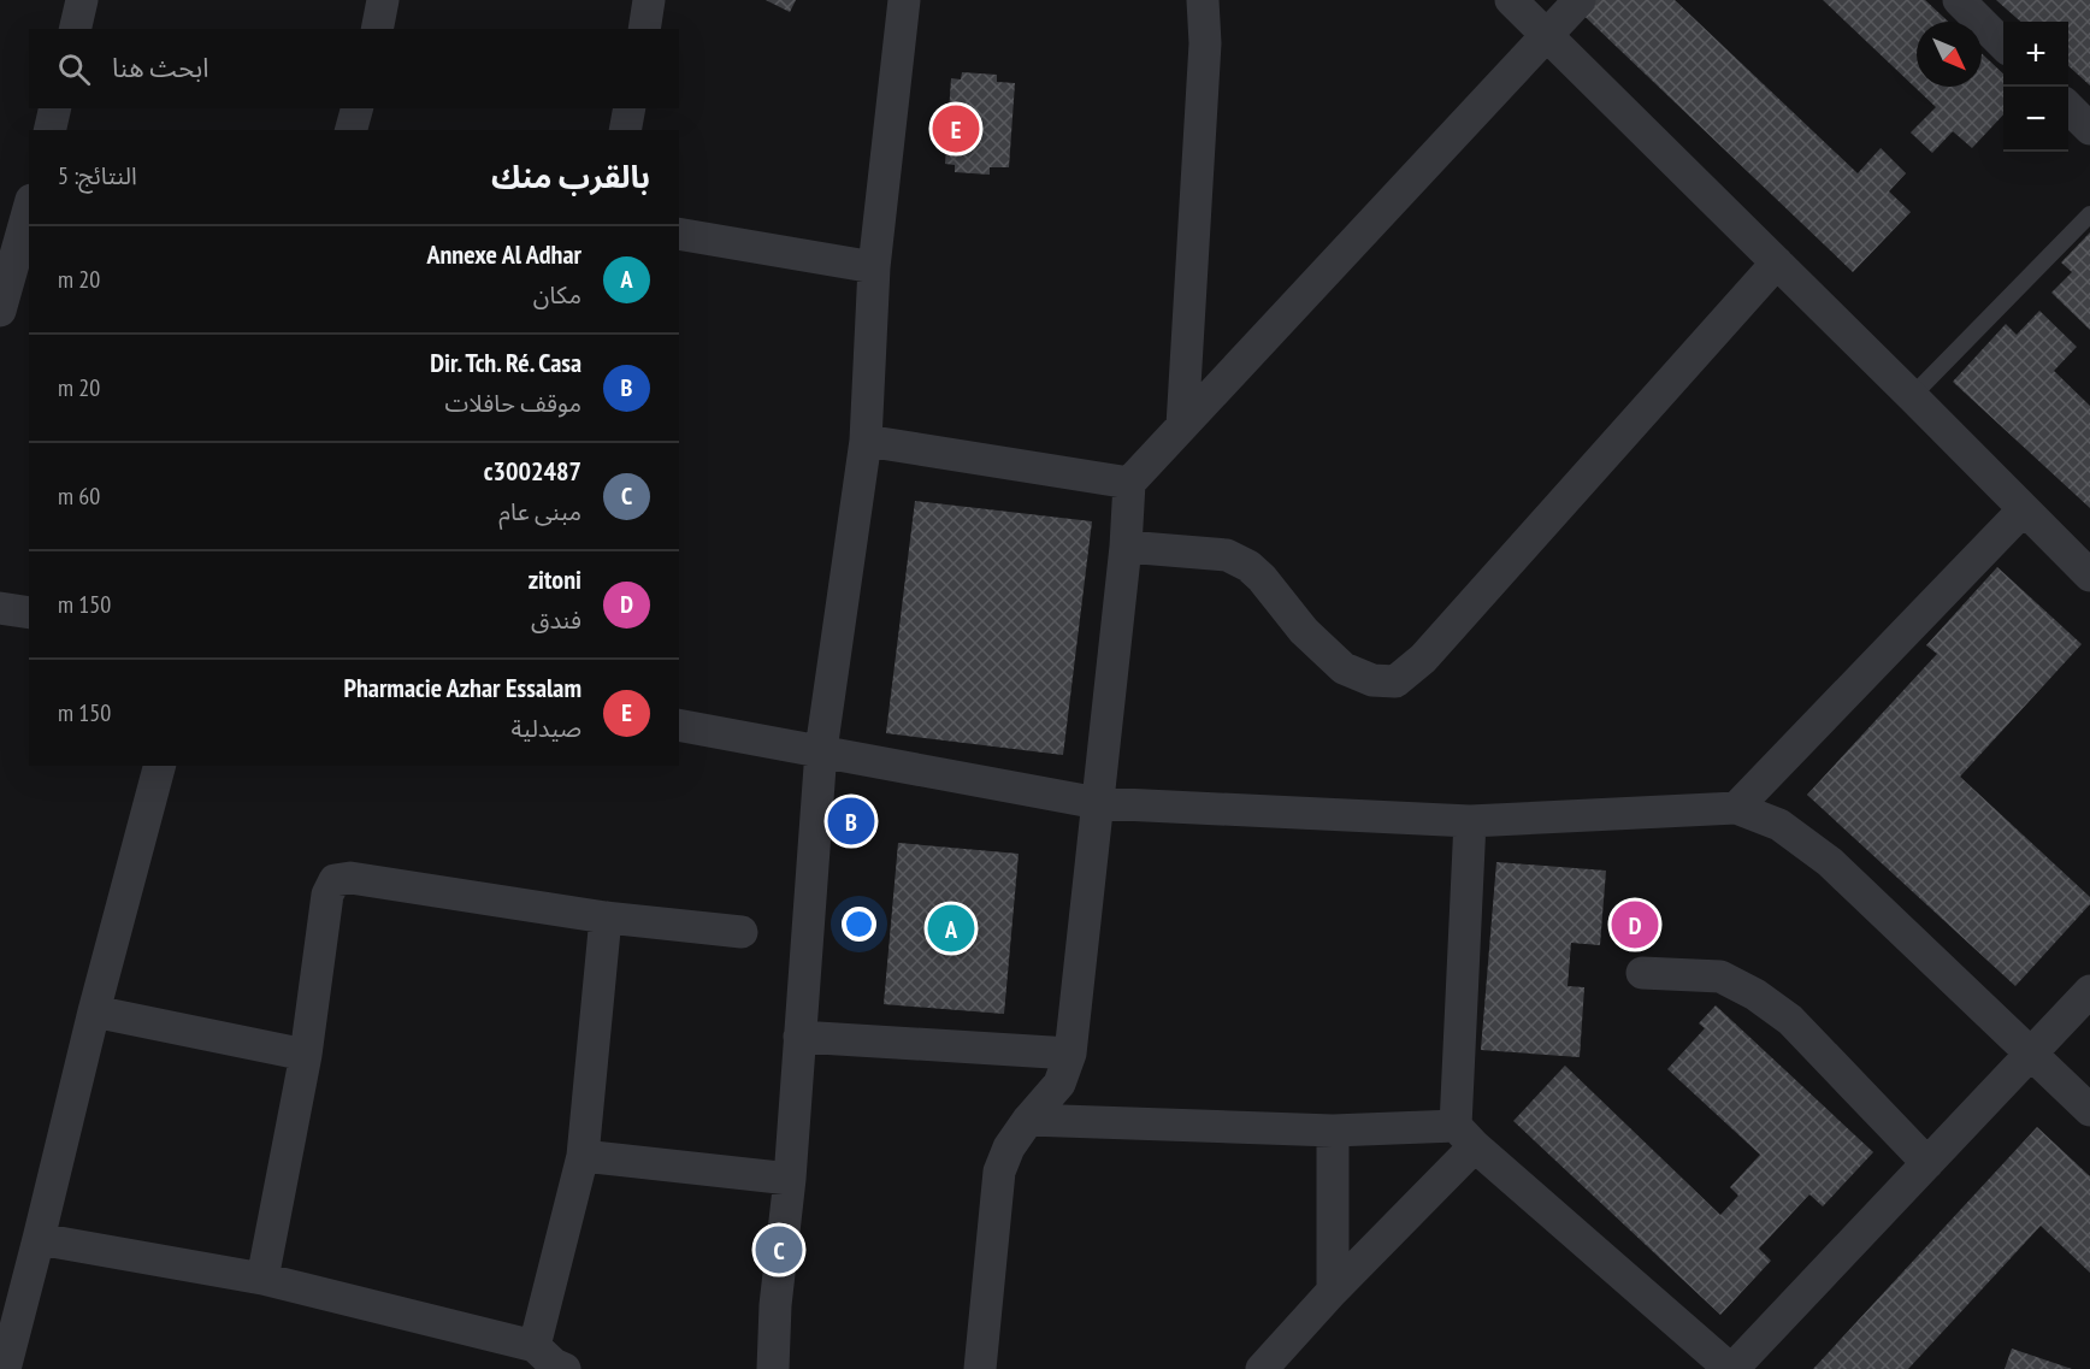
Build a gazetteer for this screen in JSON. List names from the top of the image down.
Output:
{
  "north": "bottom right",
  "page": {
    "map_buttons": ["+", "−"],
    "search": "ابحث هنا",
    "pins": [
      "E",
      "B",
      "D",
      "A",
      "C"
    ],
    "heading": ["بالقرب منك", "النتائج: 5"],
    "list": [
      {
        "mark": "A",
        "name": "Annexe Al Adhar",
        "note": "مكان",
        "value": "20 m"
      },
      {
        "mark": "B",
        "name": "Dir. Tch. Ré. Casa",
        "note": "موقف حافلات",
        "value": "20 m"
      },
      {
        "mark": "C",
        "name": "c3002487",
        "note": "مبنى عام",
        "value": "60 m"
      },
      {
        "mark": "D",
        "name": "zitoni",
        "note": "فندق",
        "value": "150 m"
      },
      {
        "mark": "E",
        "name": "Pharmacie Azhar Essalam",
        "note": "صيدلية",
        "value": "150 m"
      }
    ]
  }
}
